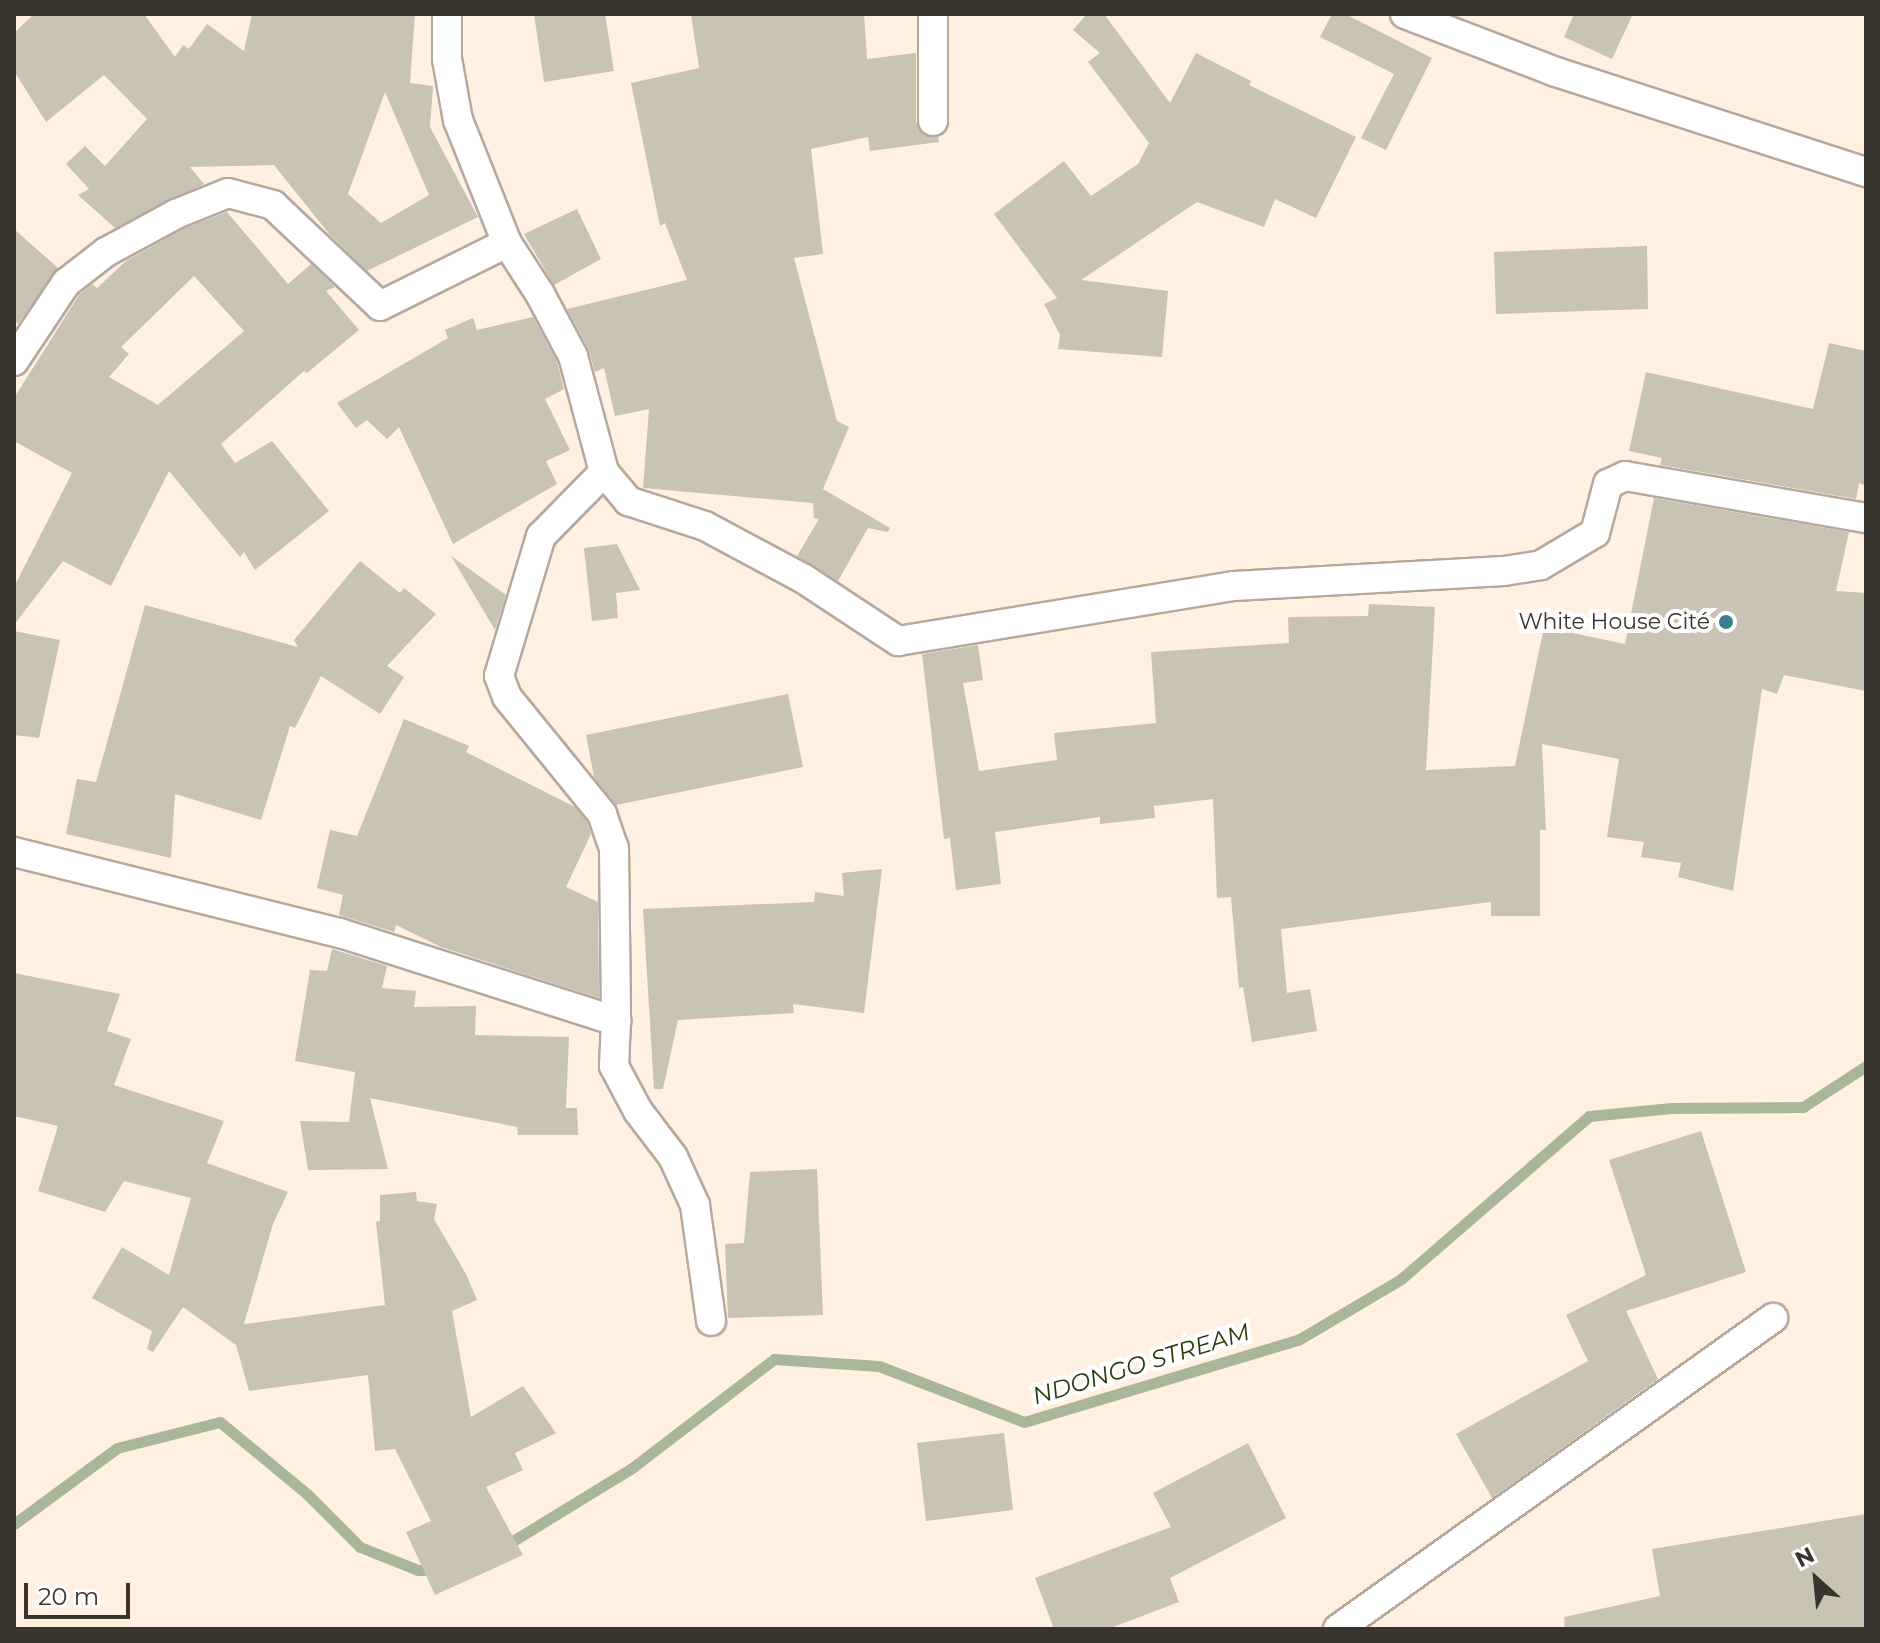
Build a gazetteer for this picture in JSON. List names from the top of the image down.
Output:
{
  "water": ["NDONGO STREAM"],
  "places": ["White House Cité"],
  "scale_bar": "20 m",
  "north": "top left"
}
